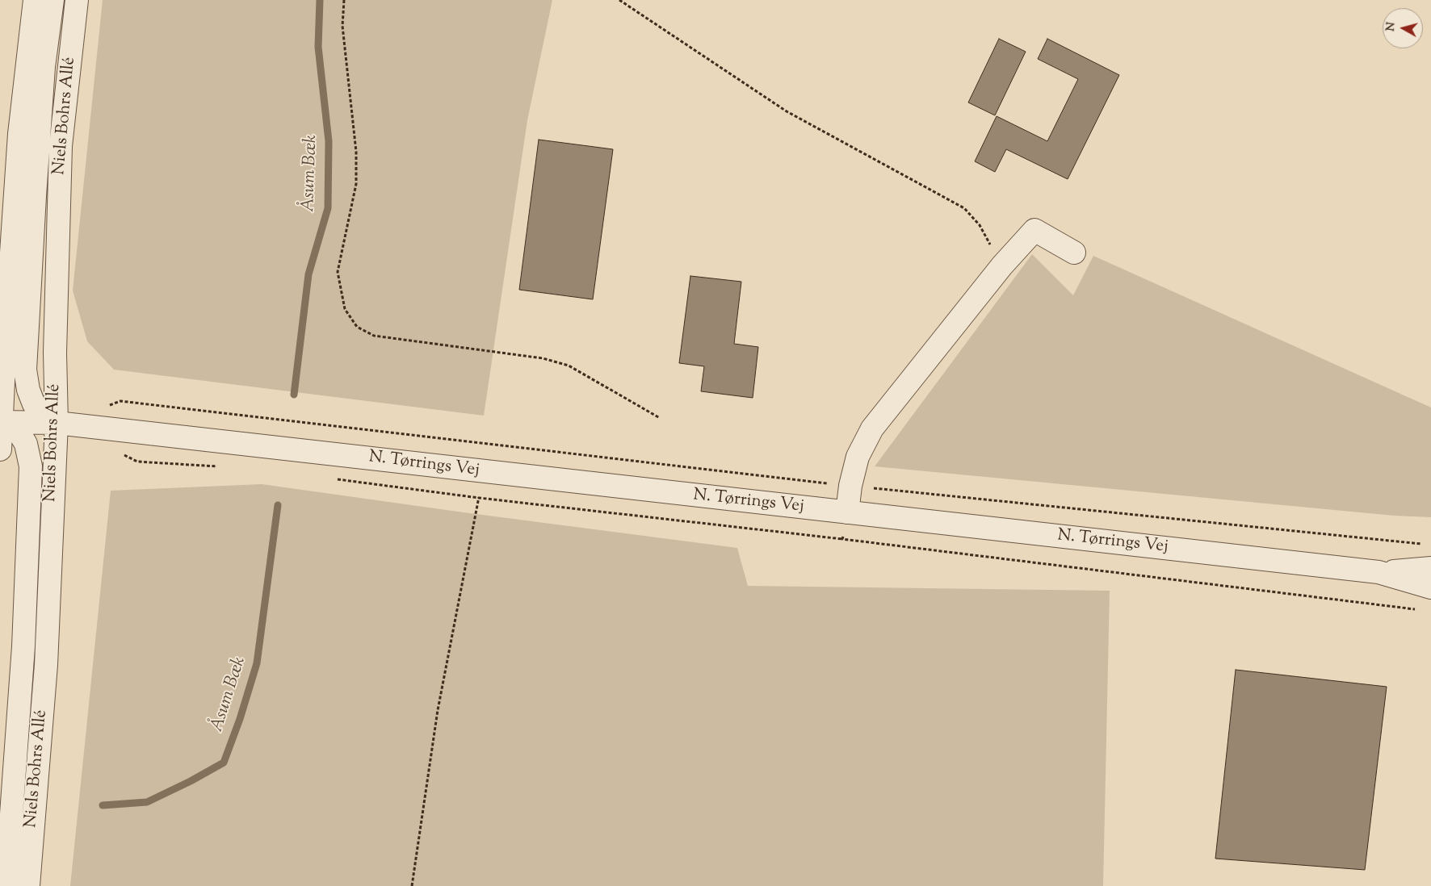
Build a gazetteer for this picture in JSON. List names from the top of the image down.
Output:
{
  "streets": {
    "street": ["Niels Bohrs Allé", "N. Tørrings Vej"]
  },
  "crossings": [
    ["Niels Bohrs Allé", "N. Tørrings Vej"]
  ],
  "water": ["Åsum Bæk"],
  "north": "left"
}
